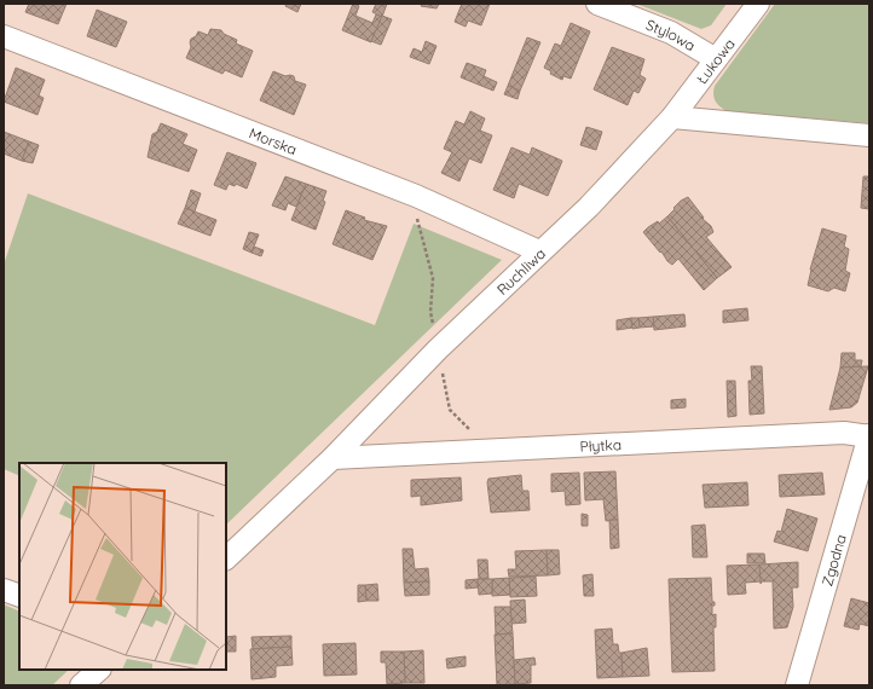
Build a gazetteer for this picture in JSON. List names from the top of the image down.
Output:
{
  "streets": {
    "street": [
      "Stylowa",
      "Łukowa",
      "Morska",
      "Ruchliwa",
      "Płytka",
      "Zgodna"
    ]
  },
  "crossings": [
    ["Stylowa", "Łukowa"],
    ["Łukowa", "Ruchliwa"],
    ["Morska", "Ruchliwa"],
    ["Ruchliwa", "Płytka"],
    ["Płytka", "Zgodna"]
  ]
}
